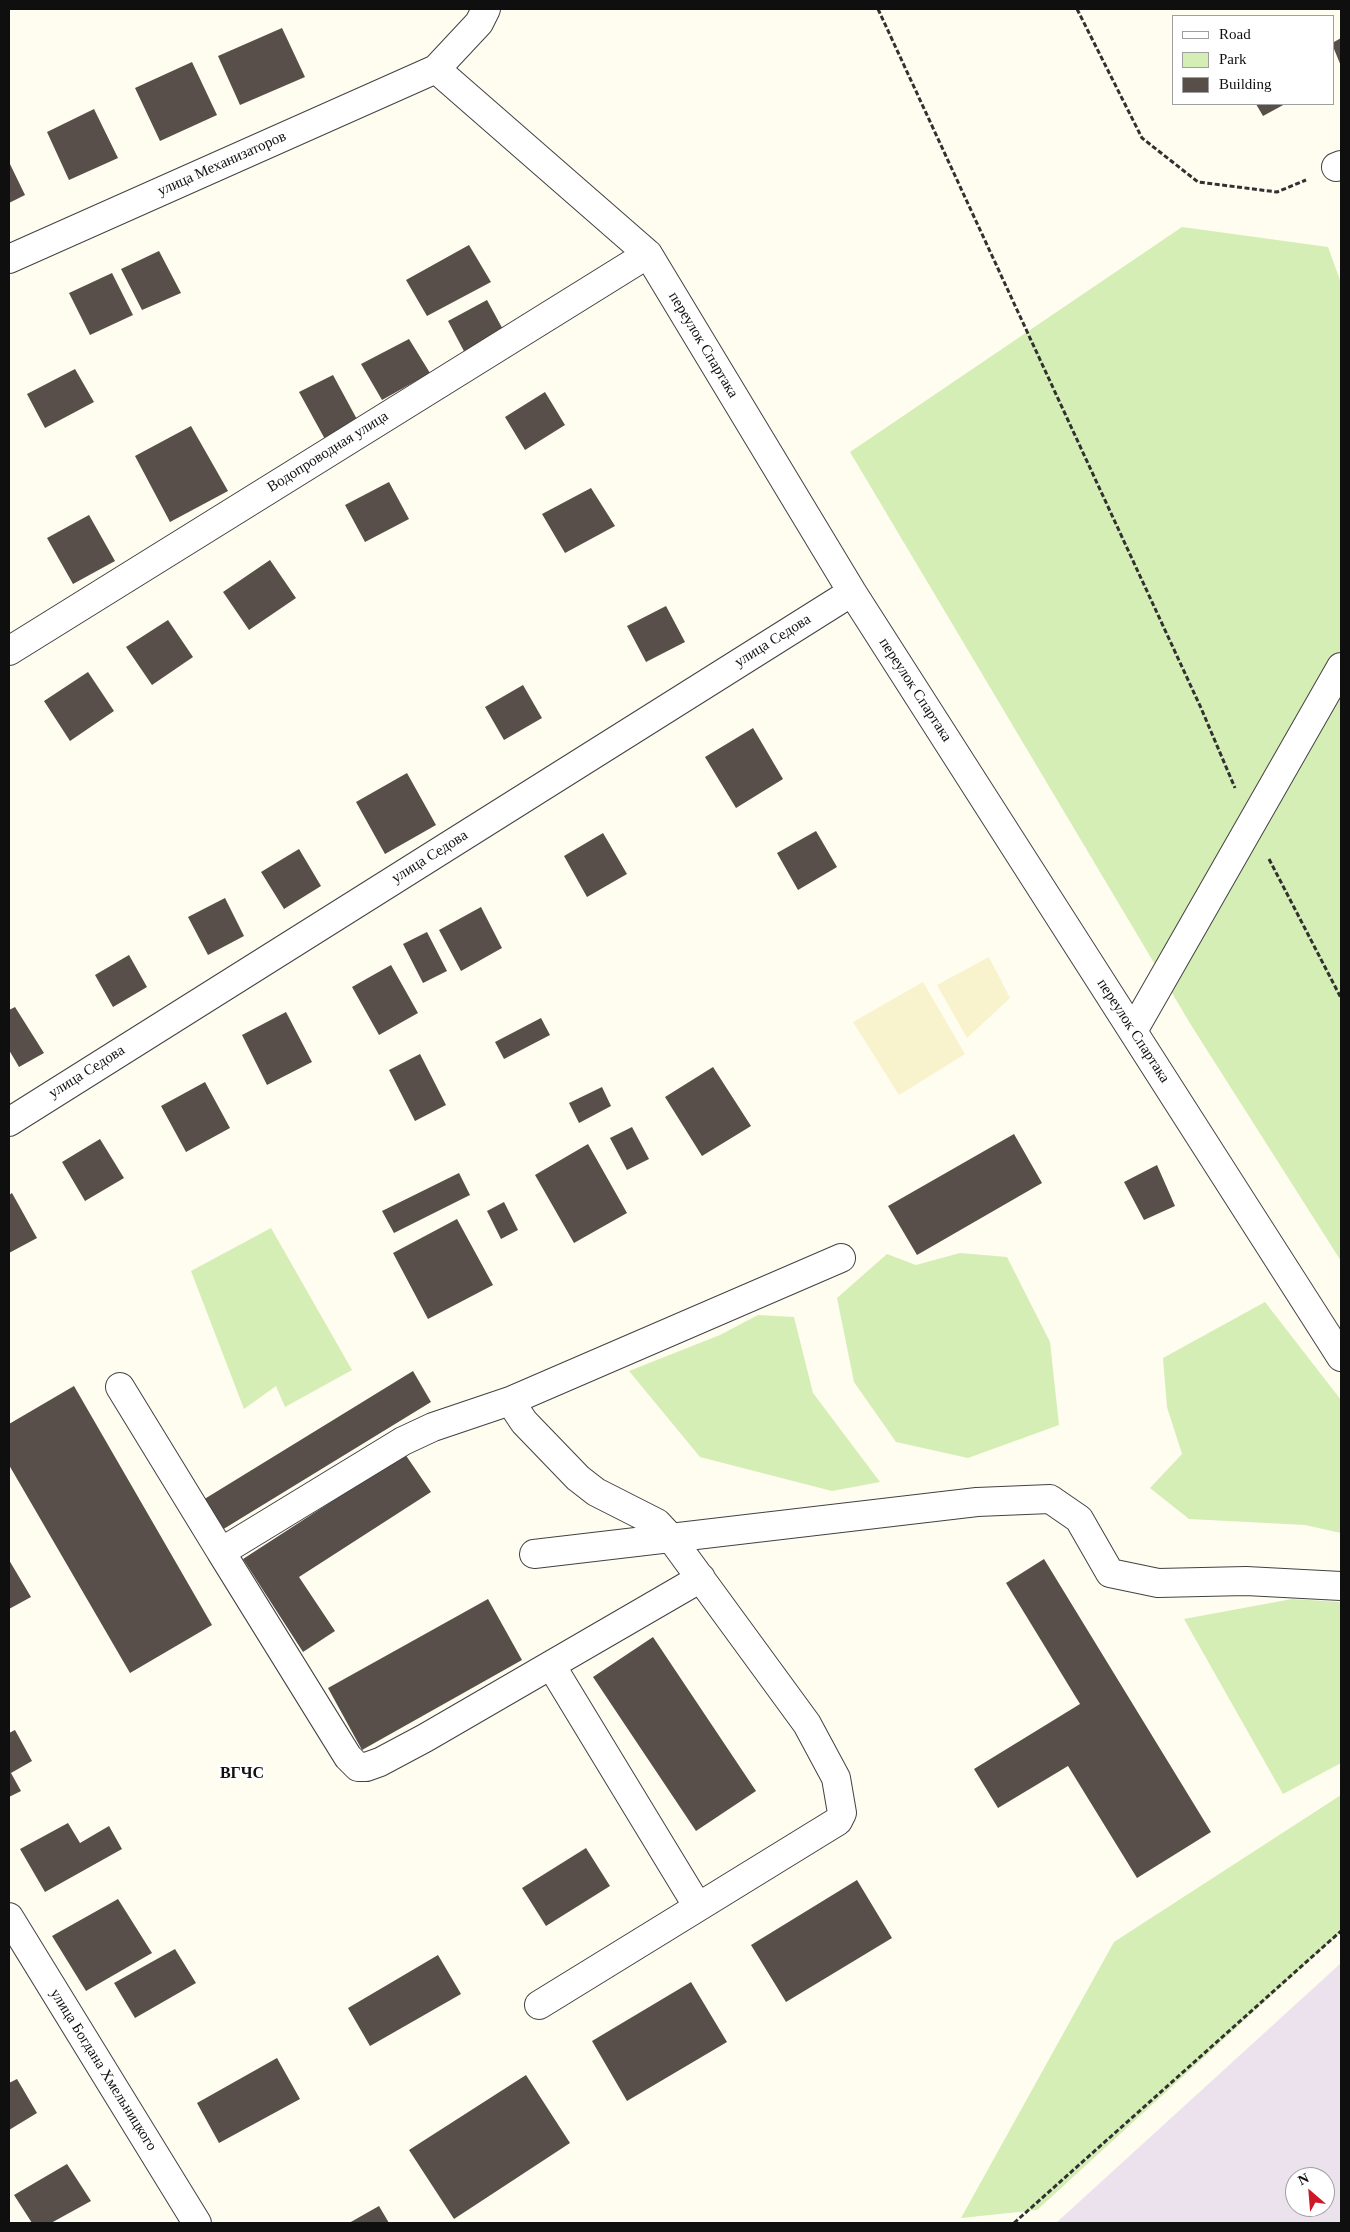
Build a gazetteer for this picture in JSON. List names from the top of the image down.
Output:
{
  "streets": {
    "street": [
      "улица Механизаторов",
      "переулок Спартака",
      "Водопроводная улица",
      "улица Седова",
      "улица Богдана Хмельницкого"
    ]
  },
  "crossings": [
    ["улица Механизаторов", "переулок Спартака"],
    ["переулок Спартака", "Водопроводная улица"],
    ["переулок Спартака", "улица Седова"]
  ],
  "districts": ["ВГЧС"],
  "legend": ["Road", "Park", "Building"],
  "north": "top left"
}
